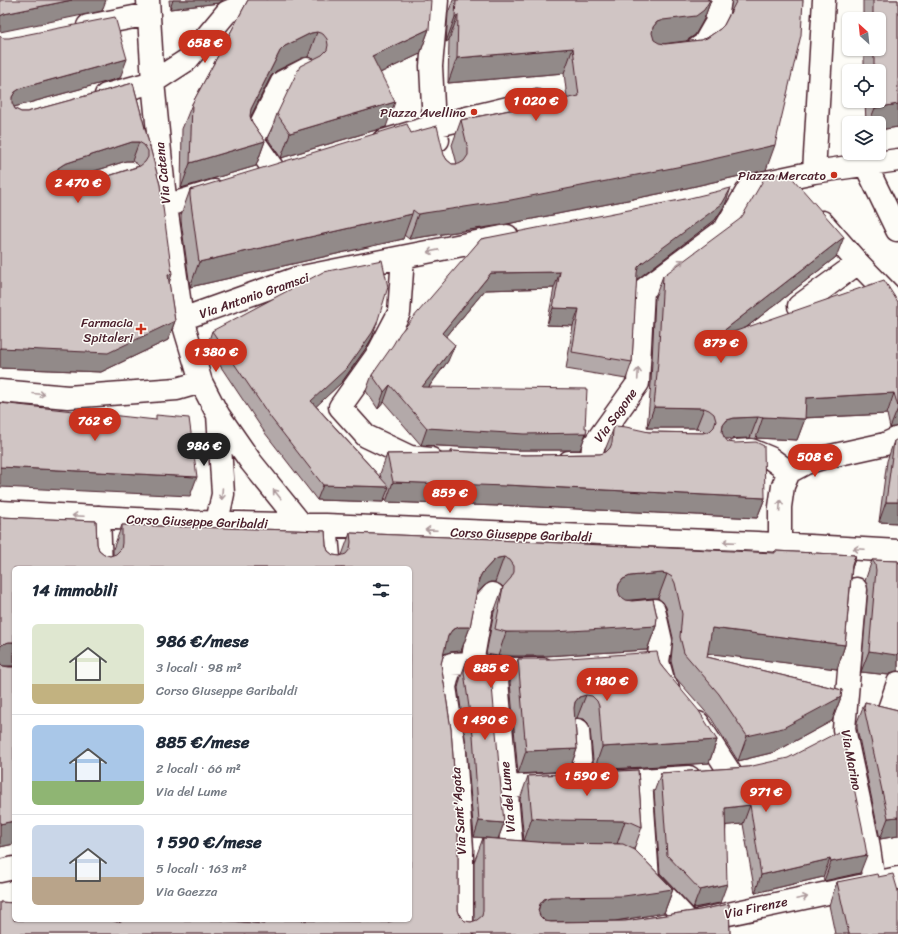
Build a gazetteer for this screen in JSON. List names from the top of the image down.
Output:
{
  "streets": {
    "street": [
      "Via Catena",
      "Via Antonio Gramsci",
      "Via Sagone",
      "Corso Giuseppe Garibaldi",
      "Via Marino",
      "Via del Lume",
      "Via Sant'Agata",
      "Via Firenze"
    ]
  },
  "crossings": [
    ["Via Catena", "Via Antonio Gramsci"],
    ["Via Catena", "Corso Giuseppe Garibaldi"],
    ["Via Marino", "Via Firenze"]
  ],
  "one_way": ["Via Firenze"],
  "places": {
    "other": ["Piazza Avellino", "Piazza Mercato"],
    "health": ["Farmacia Spitaleri"]
  },
  "north": "top left",
  "page": {
    "price": [
      "658 €",
      "1 020 €",
      "2 470 €",
      "879 €",
      "1 380 €",
      "762 €",
      "986 €",
      "508 €",
      "859 €",
      "885 €",
      "1 180 €",
      "1 490 €",
      "1 590 €",
      "971 €"
    ],
    "heading": "14 immobili",
    "list": [
      {
        "name": "986 €/mese",
        "note": "3 locali · 98 m² · Corso Giuseppe Garibaldi"
      },
      {
        "name": "885 €/mese",
        "note": "2 locali · 66 m² · Via del Lume"
      },
      {
        "name": "1 590 €/mese",
        "note": "5 locali · 163 m² · Via Gaezza"
      }
    ]
  }
}
